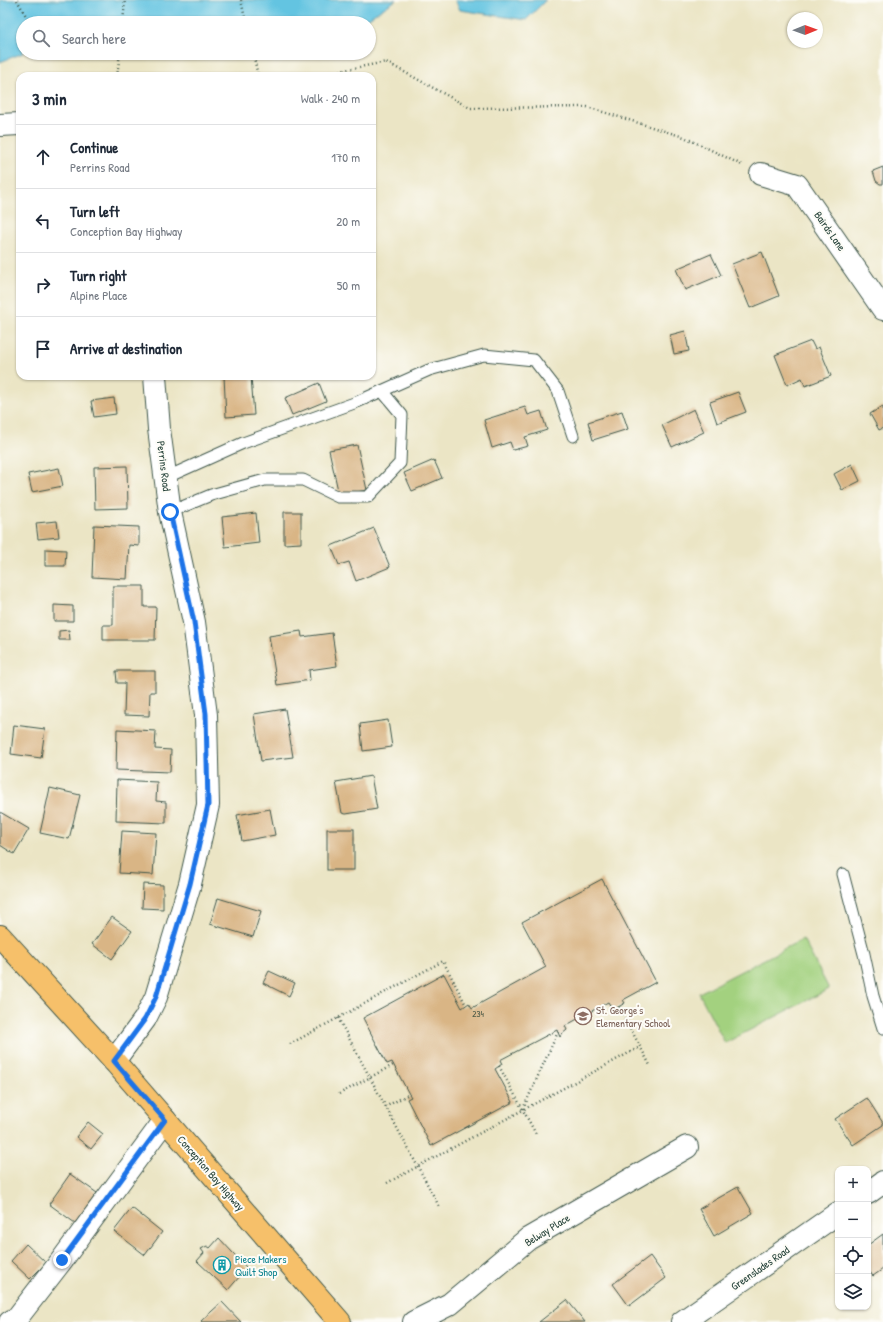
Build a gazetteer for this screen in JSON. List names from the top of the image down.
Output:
{
  "streets": {
    "main road": ["Conception Bay Highway"],
    "street": [
      "Bairds Lane",
      "Perrins Road",
      "Belway Place",
      "Greenslades Road"
    ]
  },
  "crossings": [
    ["Perrins Road", "Conception Bay Highway"]
  ],
  "places": {
    "school or university": ["St. George's Elementary School"],
    "building": ["Piece Makers Quilt Shop"]
  },
  "house_numbers": ["234"],
  "north": "right",
  "page": {
    "search": "Search here",
    "heading": ["3 min", "Walk · 240 m"],
    "list": [
      ["Continue", "Perrins Road", "170 m"],
      ["Turn left", "Conception Bay Highway", "20 m"],
      ["Turn right", "Alpine Place", "50 m"],
      "Arrive at destination"
    ],
    "map_buttons": ["+", "−"]
  }
}
